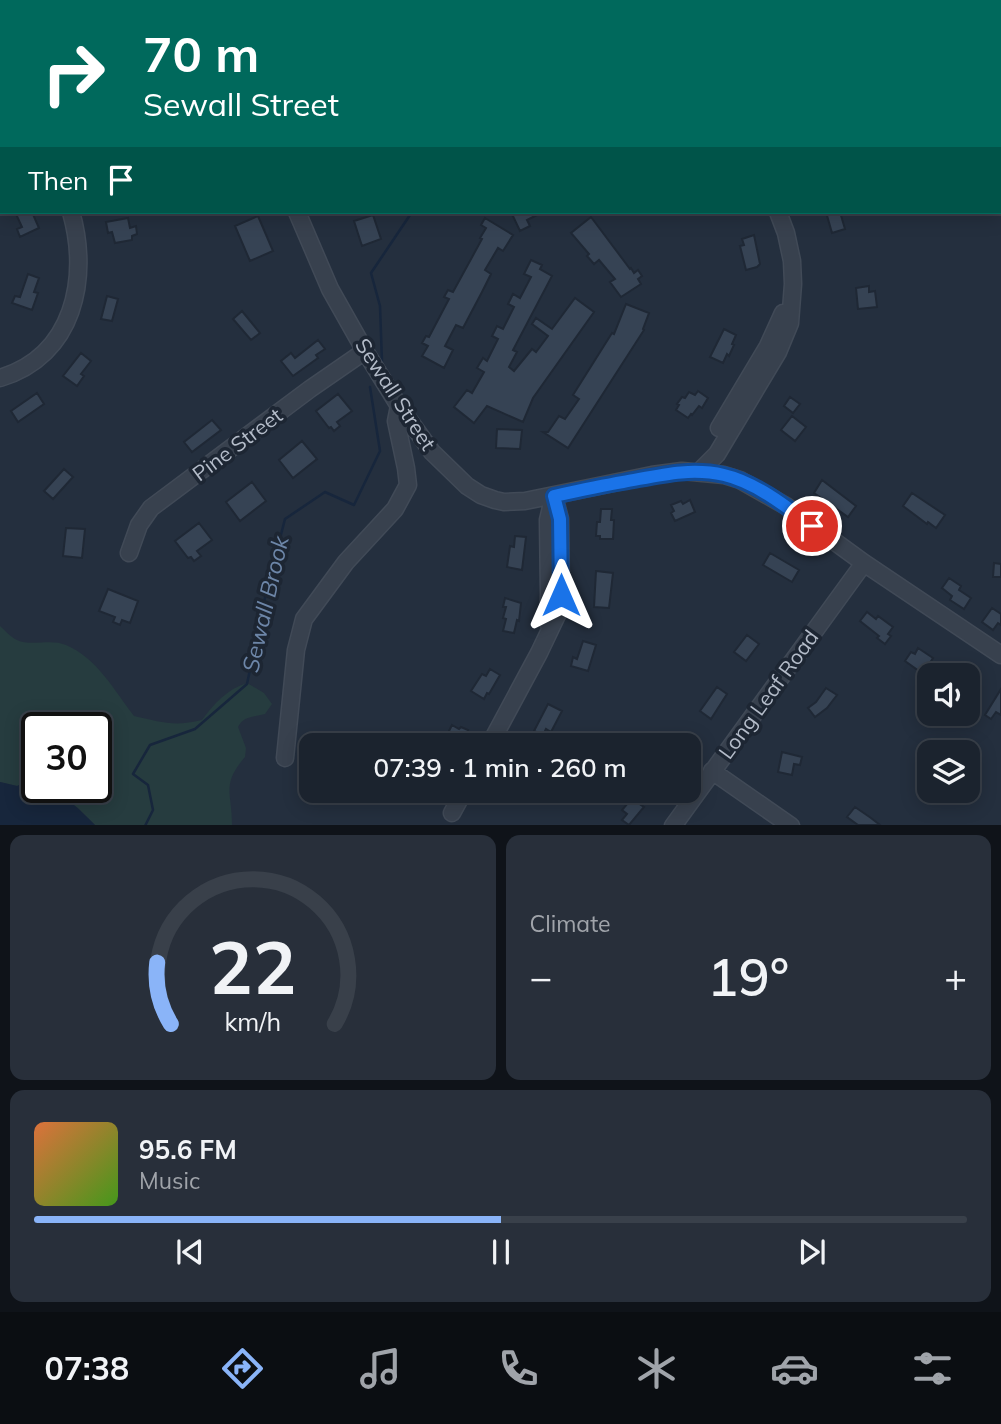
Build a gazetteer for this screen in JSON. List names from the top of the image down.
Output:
{
  "streets": {
    "street": ["Sewall Street", "Pine Street", "Long Leaf Road"]
  },
  "crossings": [
    ["Sewall Street", "Pine Street"],
    ["Sewall Street", "Long Leaf Road"]
  ],
  "water": ["Sewall Brook"],
  "page": {
    "turn": ["70 m", "Sewall Street"],
    "then": "Then",
    "limit": "30",
    "trip": "07:39 · 1 min · 260 m",
    "tile": "Climate",
    "heat": ["−", "19°", "+"],
    "song": ["95.6 FM", "Music"],
    "tabs": "07:38",
    "gauge": ["22", "km/h"]
  }
}
